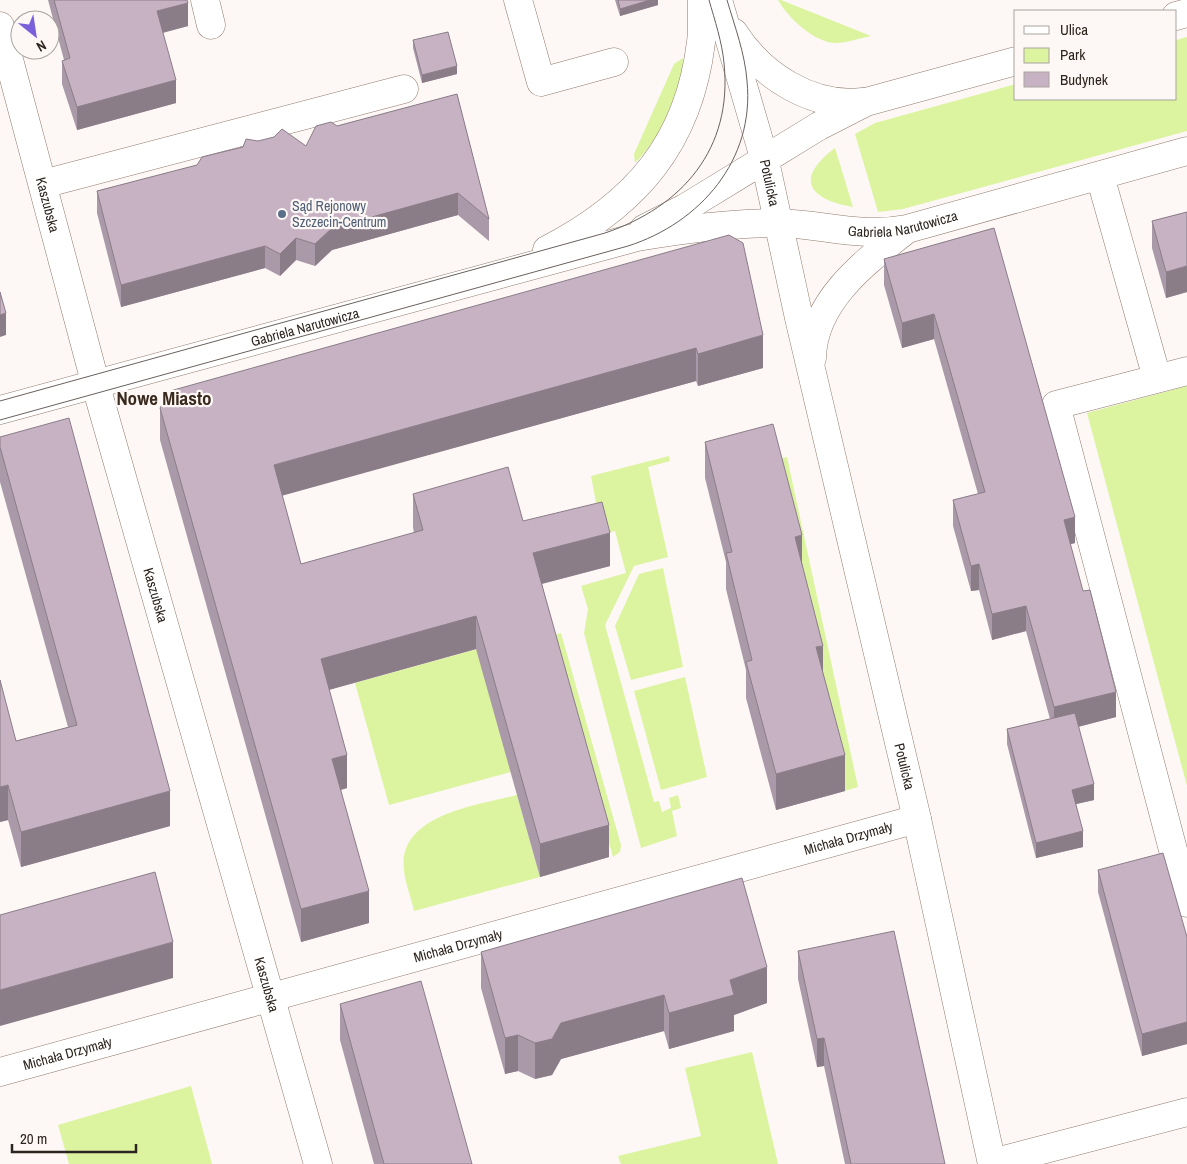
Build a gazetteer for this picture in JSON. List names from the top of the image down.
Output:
{
  "streets": {
    "street": [
      "Potulicka",
      "Kaszubska",
      "Gabriela Narutowicza",
      "Michała Drzymały"
    ]
  },
  "crossings": [
    ["Potulicka", "Gabriela Narutowicza"],
    ["Potulicka", "Michała Drzymały"],
    ["Kaszubska", "Gabriela Narutowicza"],
    ["Kaszubska", "Michała Drzymały"]
  ],
  "districts": ["Nowe Miasto"],
  "places": ["Sąd Rejonowy Szczecin-Centrum"],
  "legend": ["Ulica", "Park", "Budynek"],
  "scale_bar": "20 m",
  "north": "bottom right"
}
